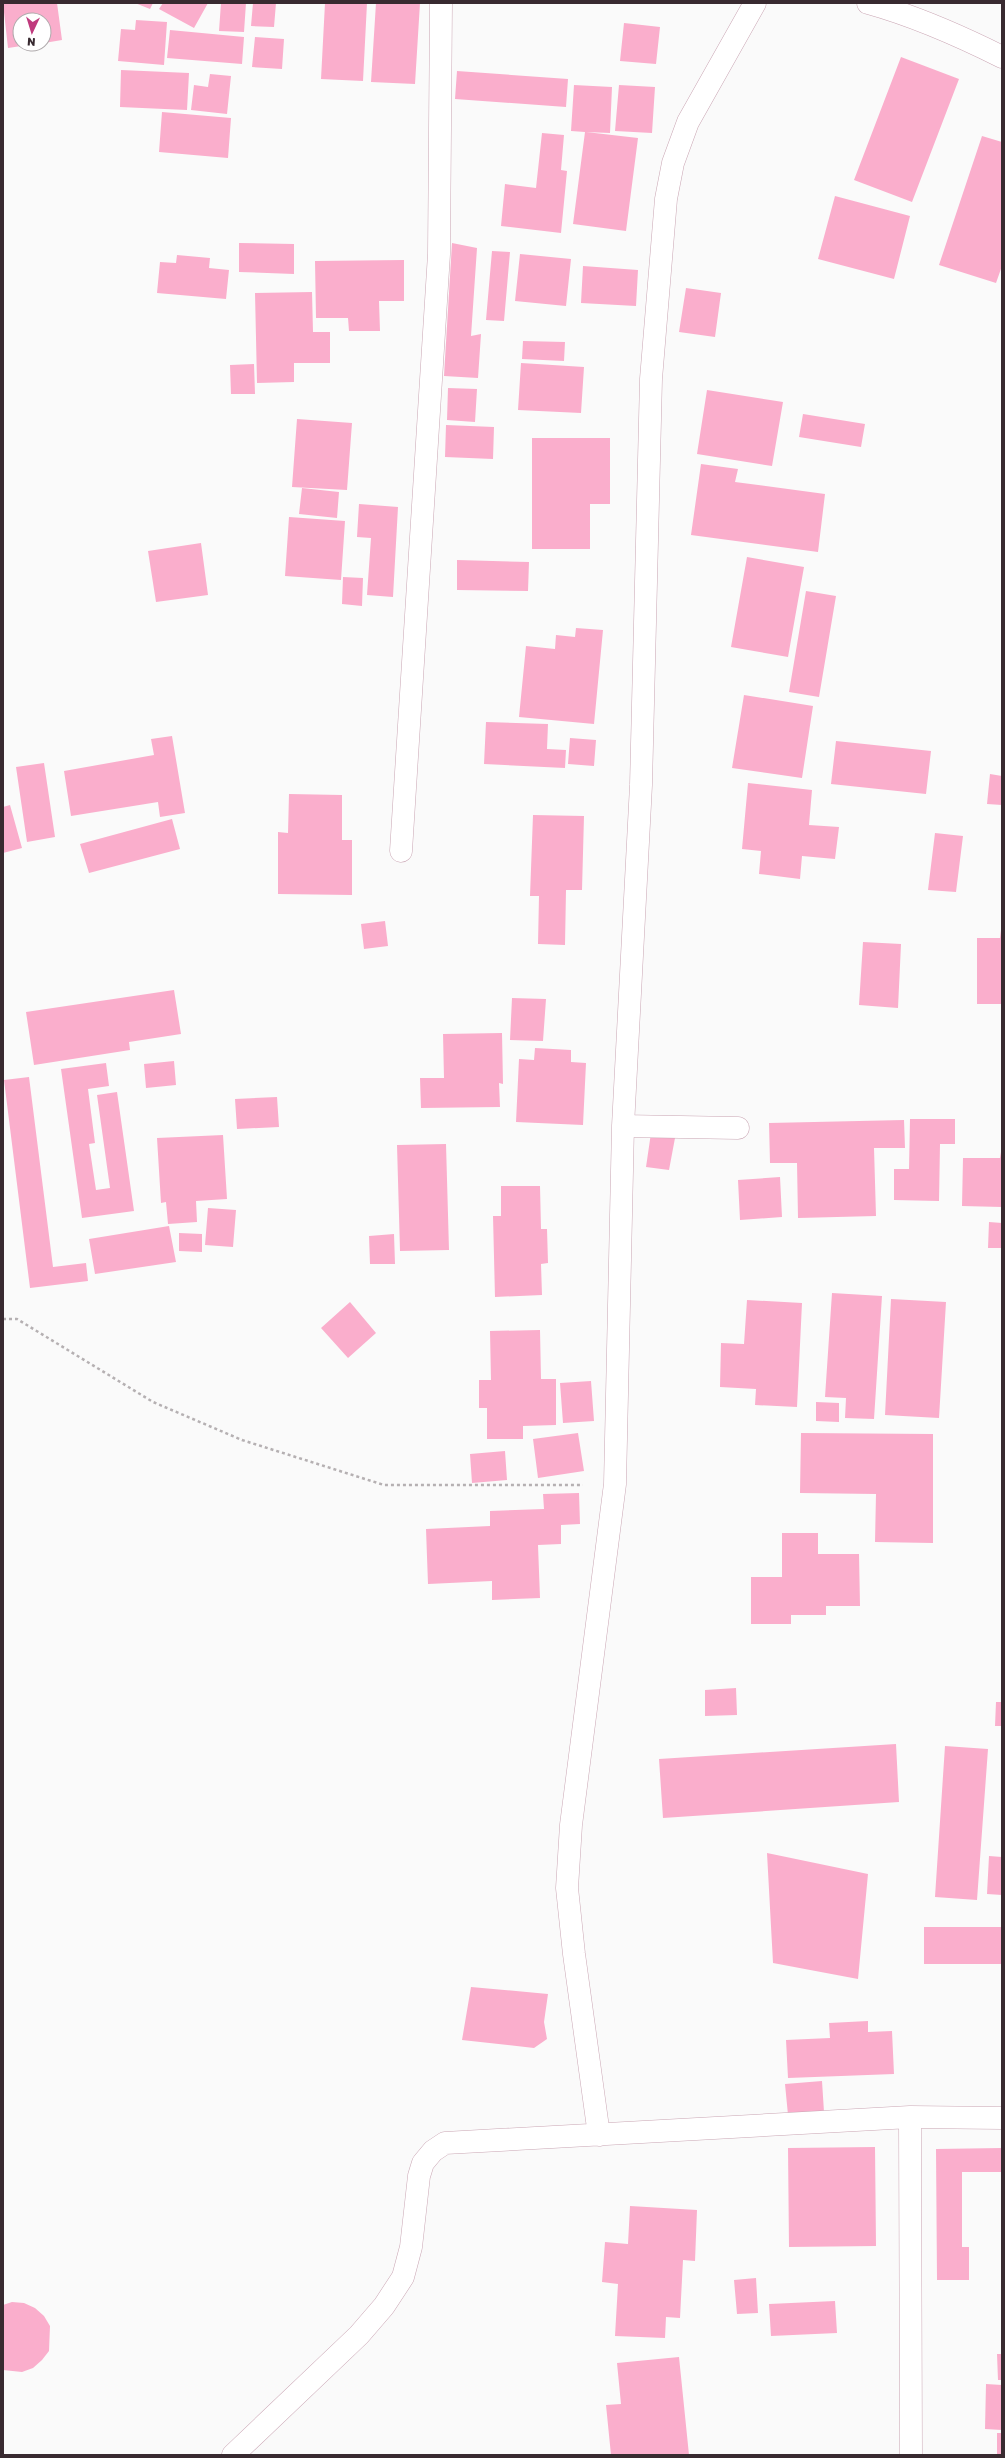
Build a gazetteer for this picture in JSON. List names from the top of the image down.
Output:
{
  "north": "bottom"
}
